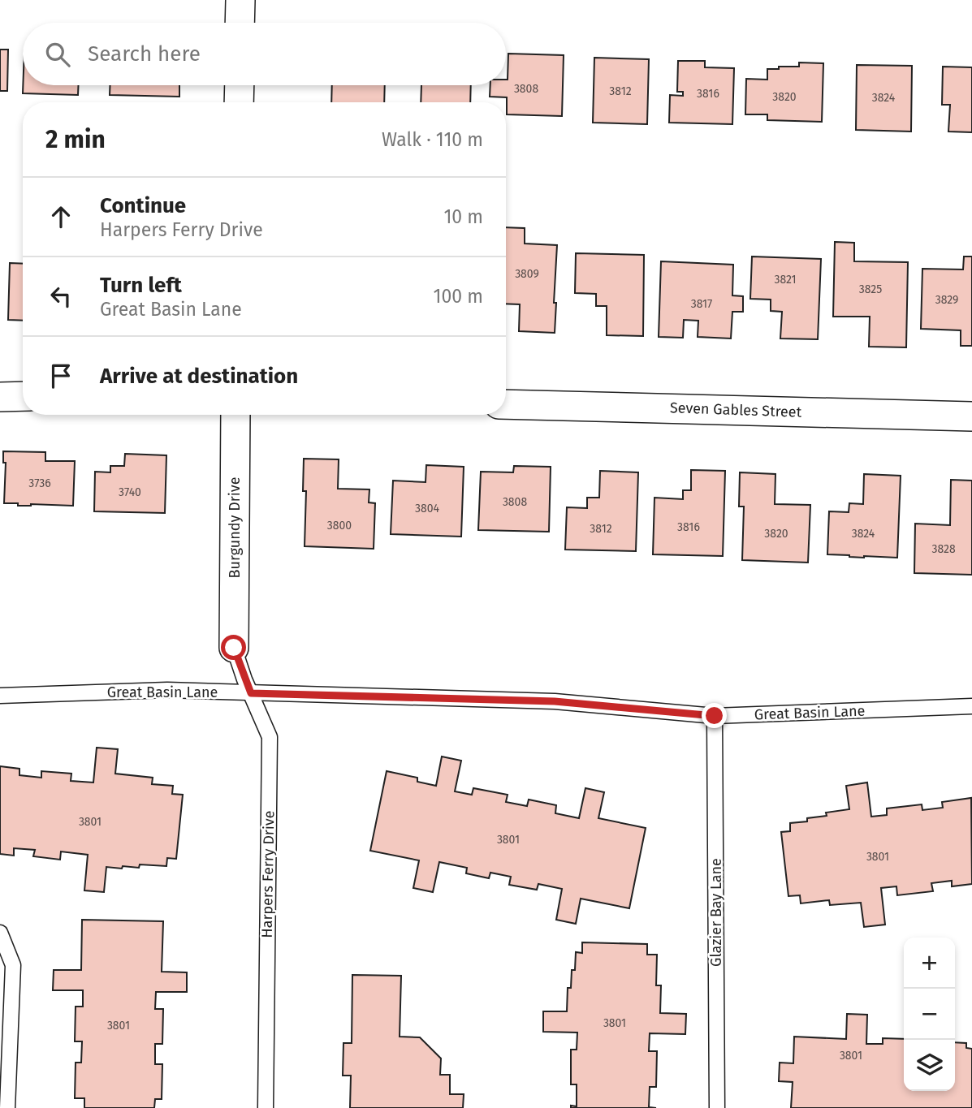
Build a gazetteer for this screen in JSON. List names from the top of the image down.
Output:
{
  "streets": {
    "street": ["Seven Gables Street", "Burgundy Drive"],
    "lane": ["Great Basin Lane", "Harpers Ferry Drive", "Glazier Bay Lane"]
  },
  "crossings": [
    ["Burgundy Drive", "Harpers Ferry Drive"],
    ["Great Basin Lane", "Harpers Ferry Drive"],
    ["Great Basin Lane", "Glazier Bay Lane"]
  ],
  "house_numbers": [
    "3808",
    "3812",
    "3816",
    "3820",
    "3824",
    "3809",
    "3821",
    "3825",
    "3829",
    "3817",
    "3736",
    "3740",
    "3808",
    "3804",
    "3800",
    "3816",
    "3812",
    "3820",
    "3824",
    "3828",
    "3801",
    "3801",
    "3801",
    "3801",
    "3801",
    "3801"
  ],
  "page": {
    "search": "Search here",
    "heading": ["2 min", "Walk · 110 m"],
    "list": [
      ["Continue", "Harpers Ferry Drive", "10 m"],
      ["Turn left", "Great Basin Lane", "100 m"],
      "Arrive at destination"
    ],
    "map_buttons": ["+", "−"]
  }
}
